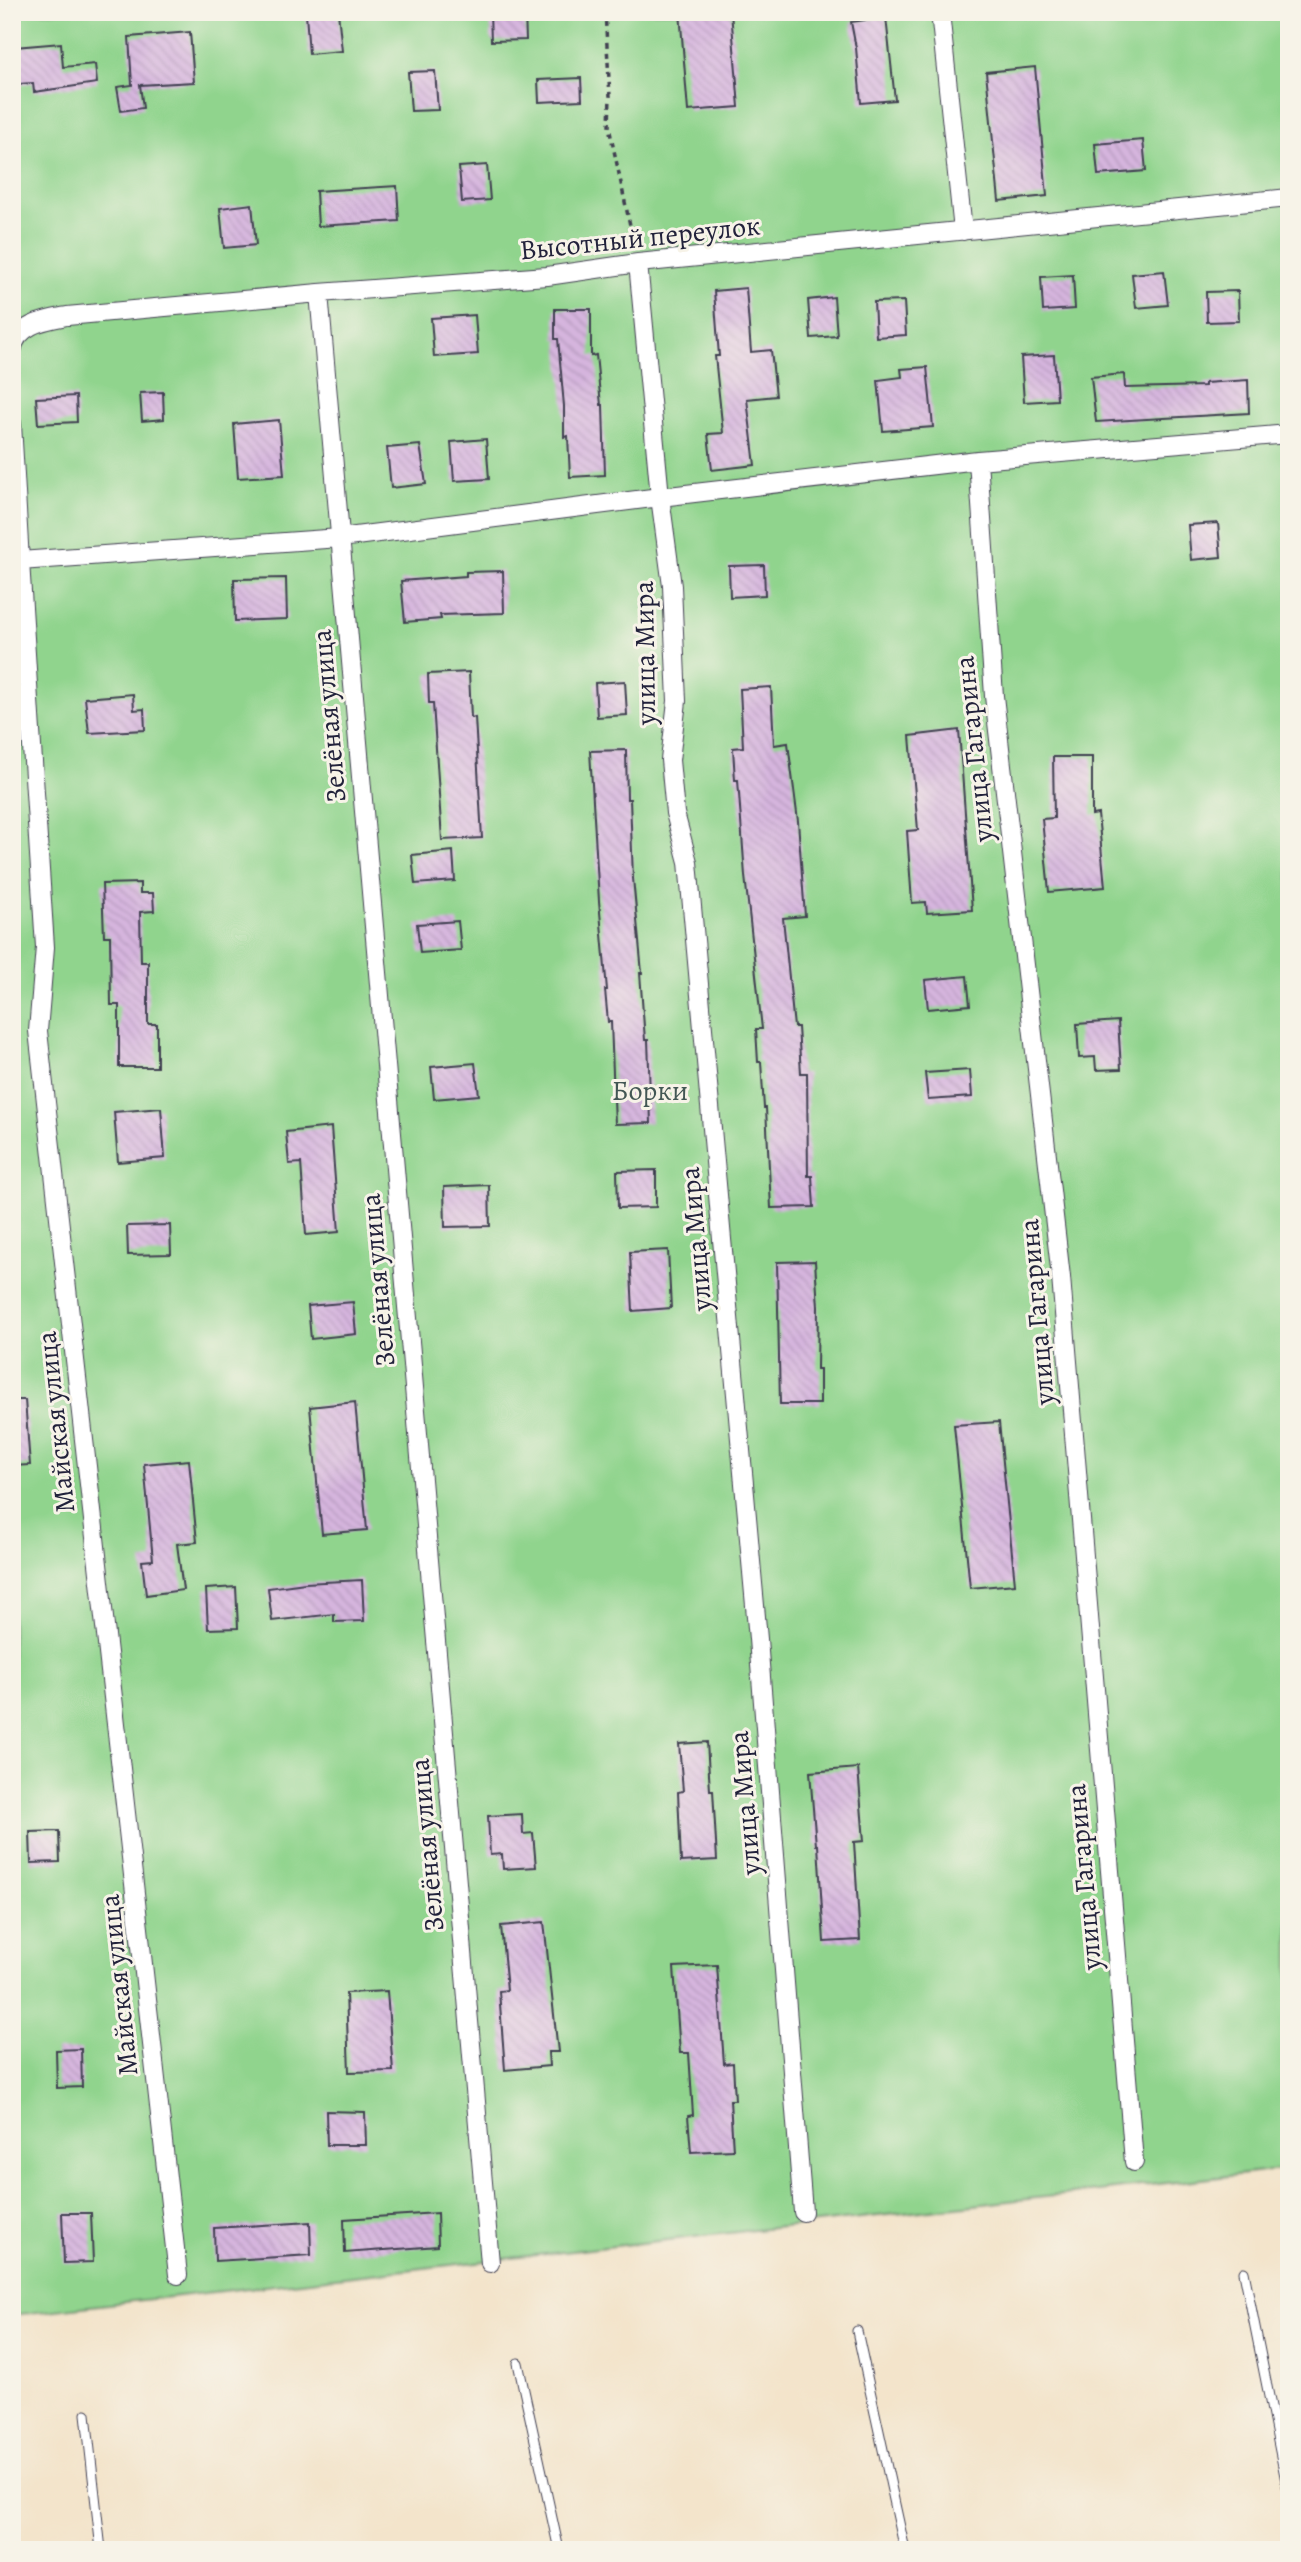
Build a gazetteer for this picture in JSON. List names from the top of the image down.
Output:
{
  "streets": {
    "street": [
      "Высотный переулок",
      "улица Мира",
      "Зелёная улица",
      "улица Гагарина",
      "Майская улица"
    ]
  },
  "crossings": [
    ["Высотный переулок", "улица Мира"],
    ["Высотный переулок", "Зелёная улица"]
  ],
  "parks": ["Борки"]
}
